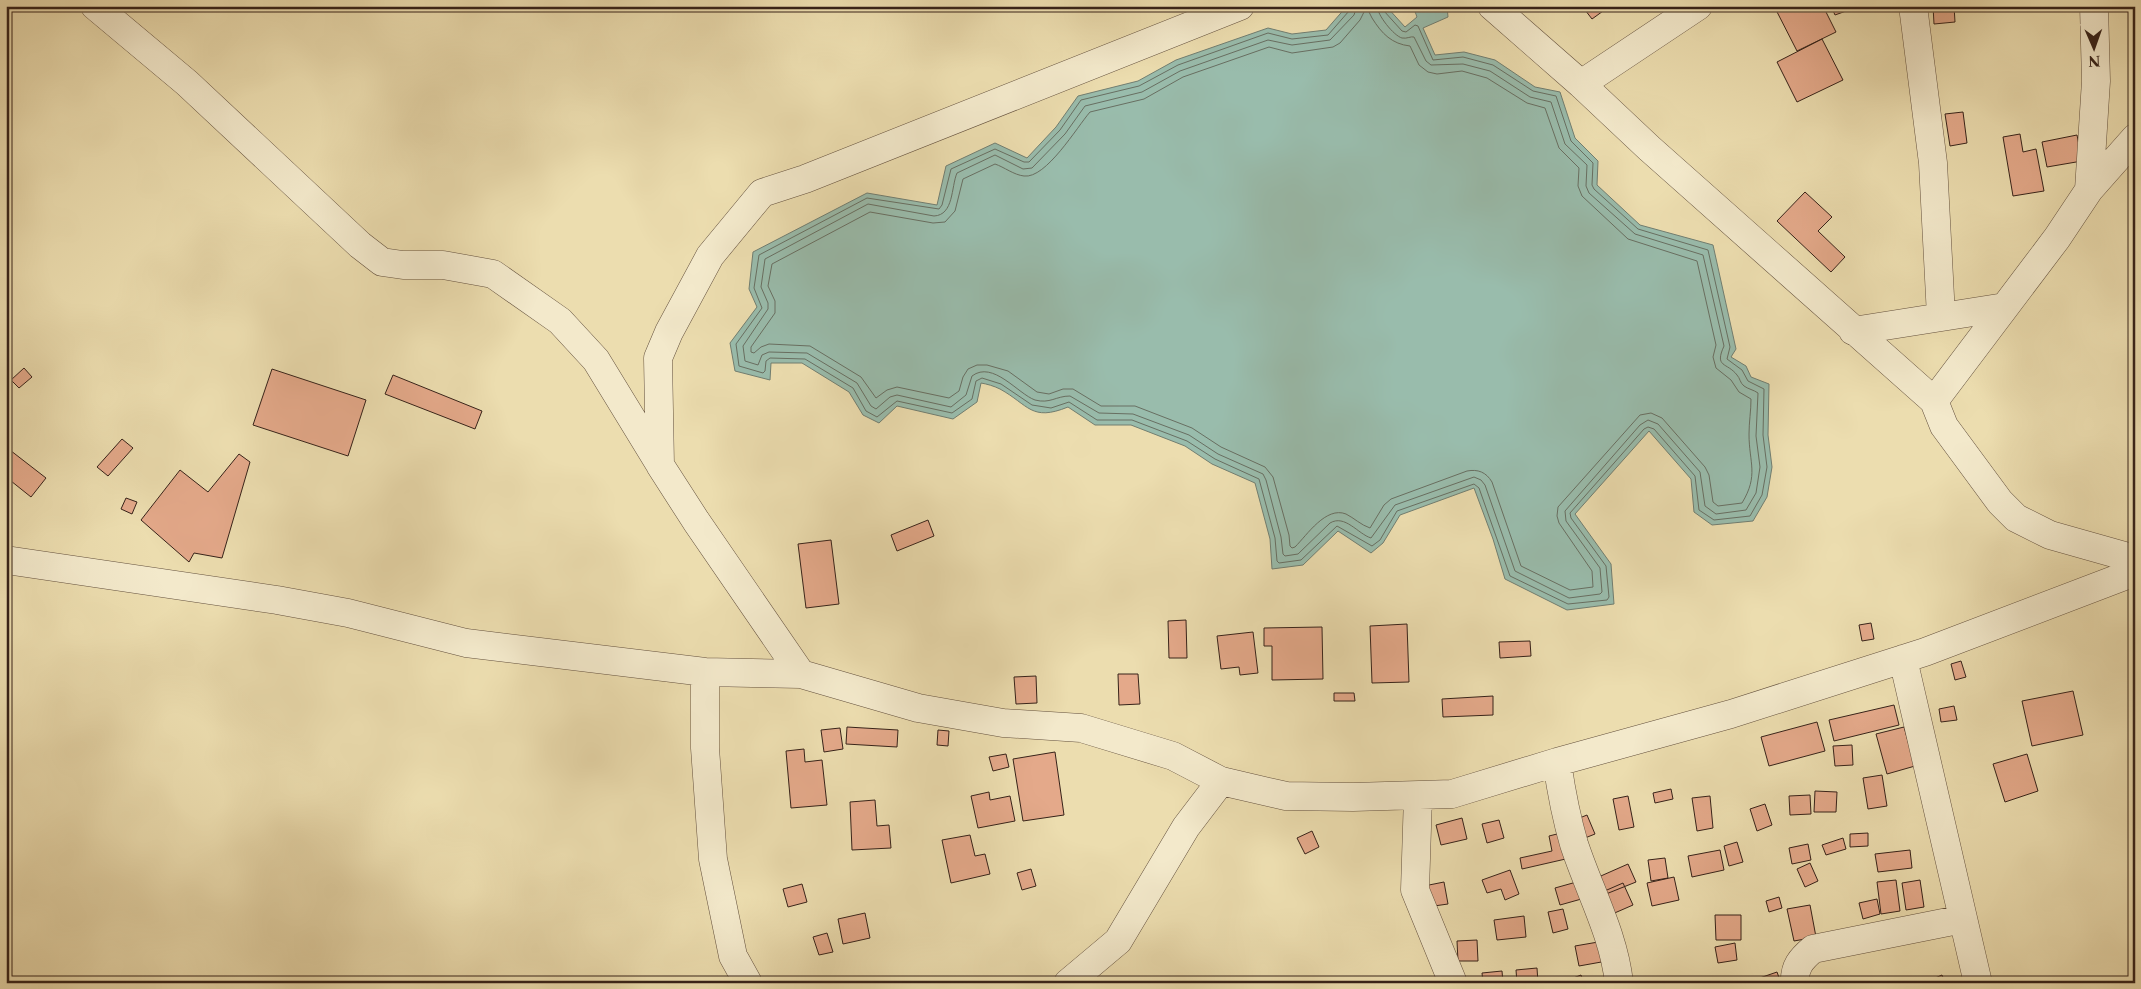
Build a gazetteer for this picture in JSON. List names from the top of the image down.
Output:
{
  "north": "bottom"
}
